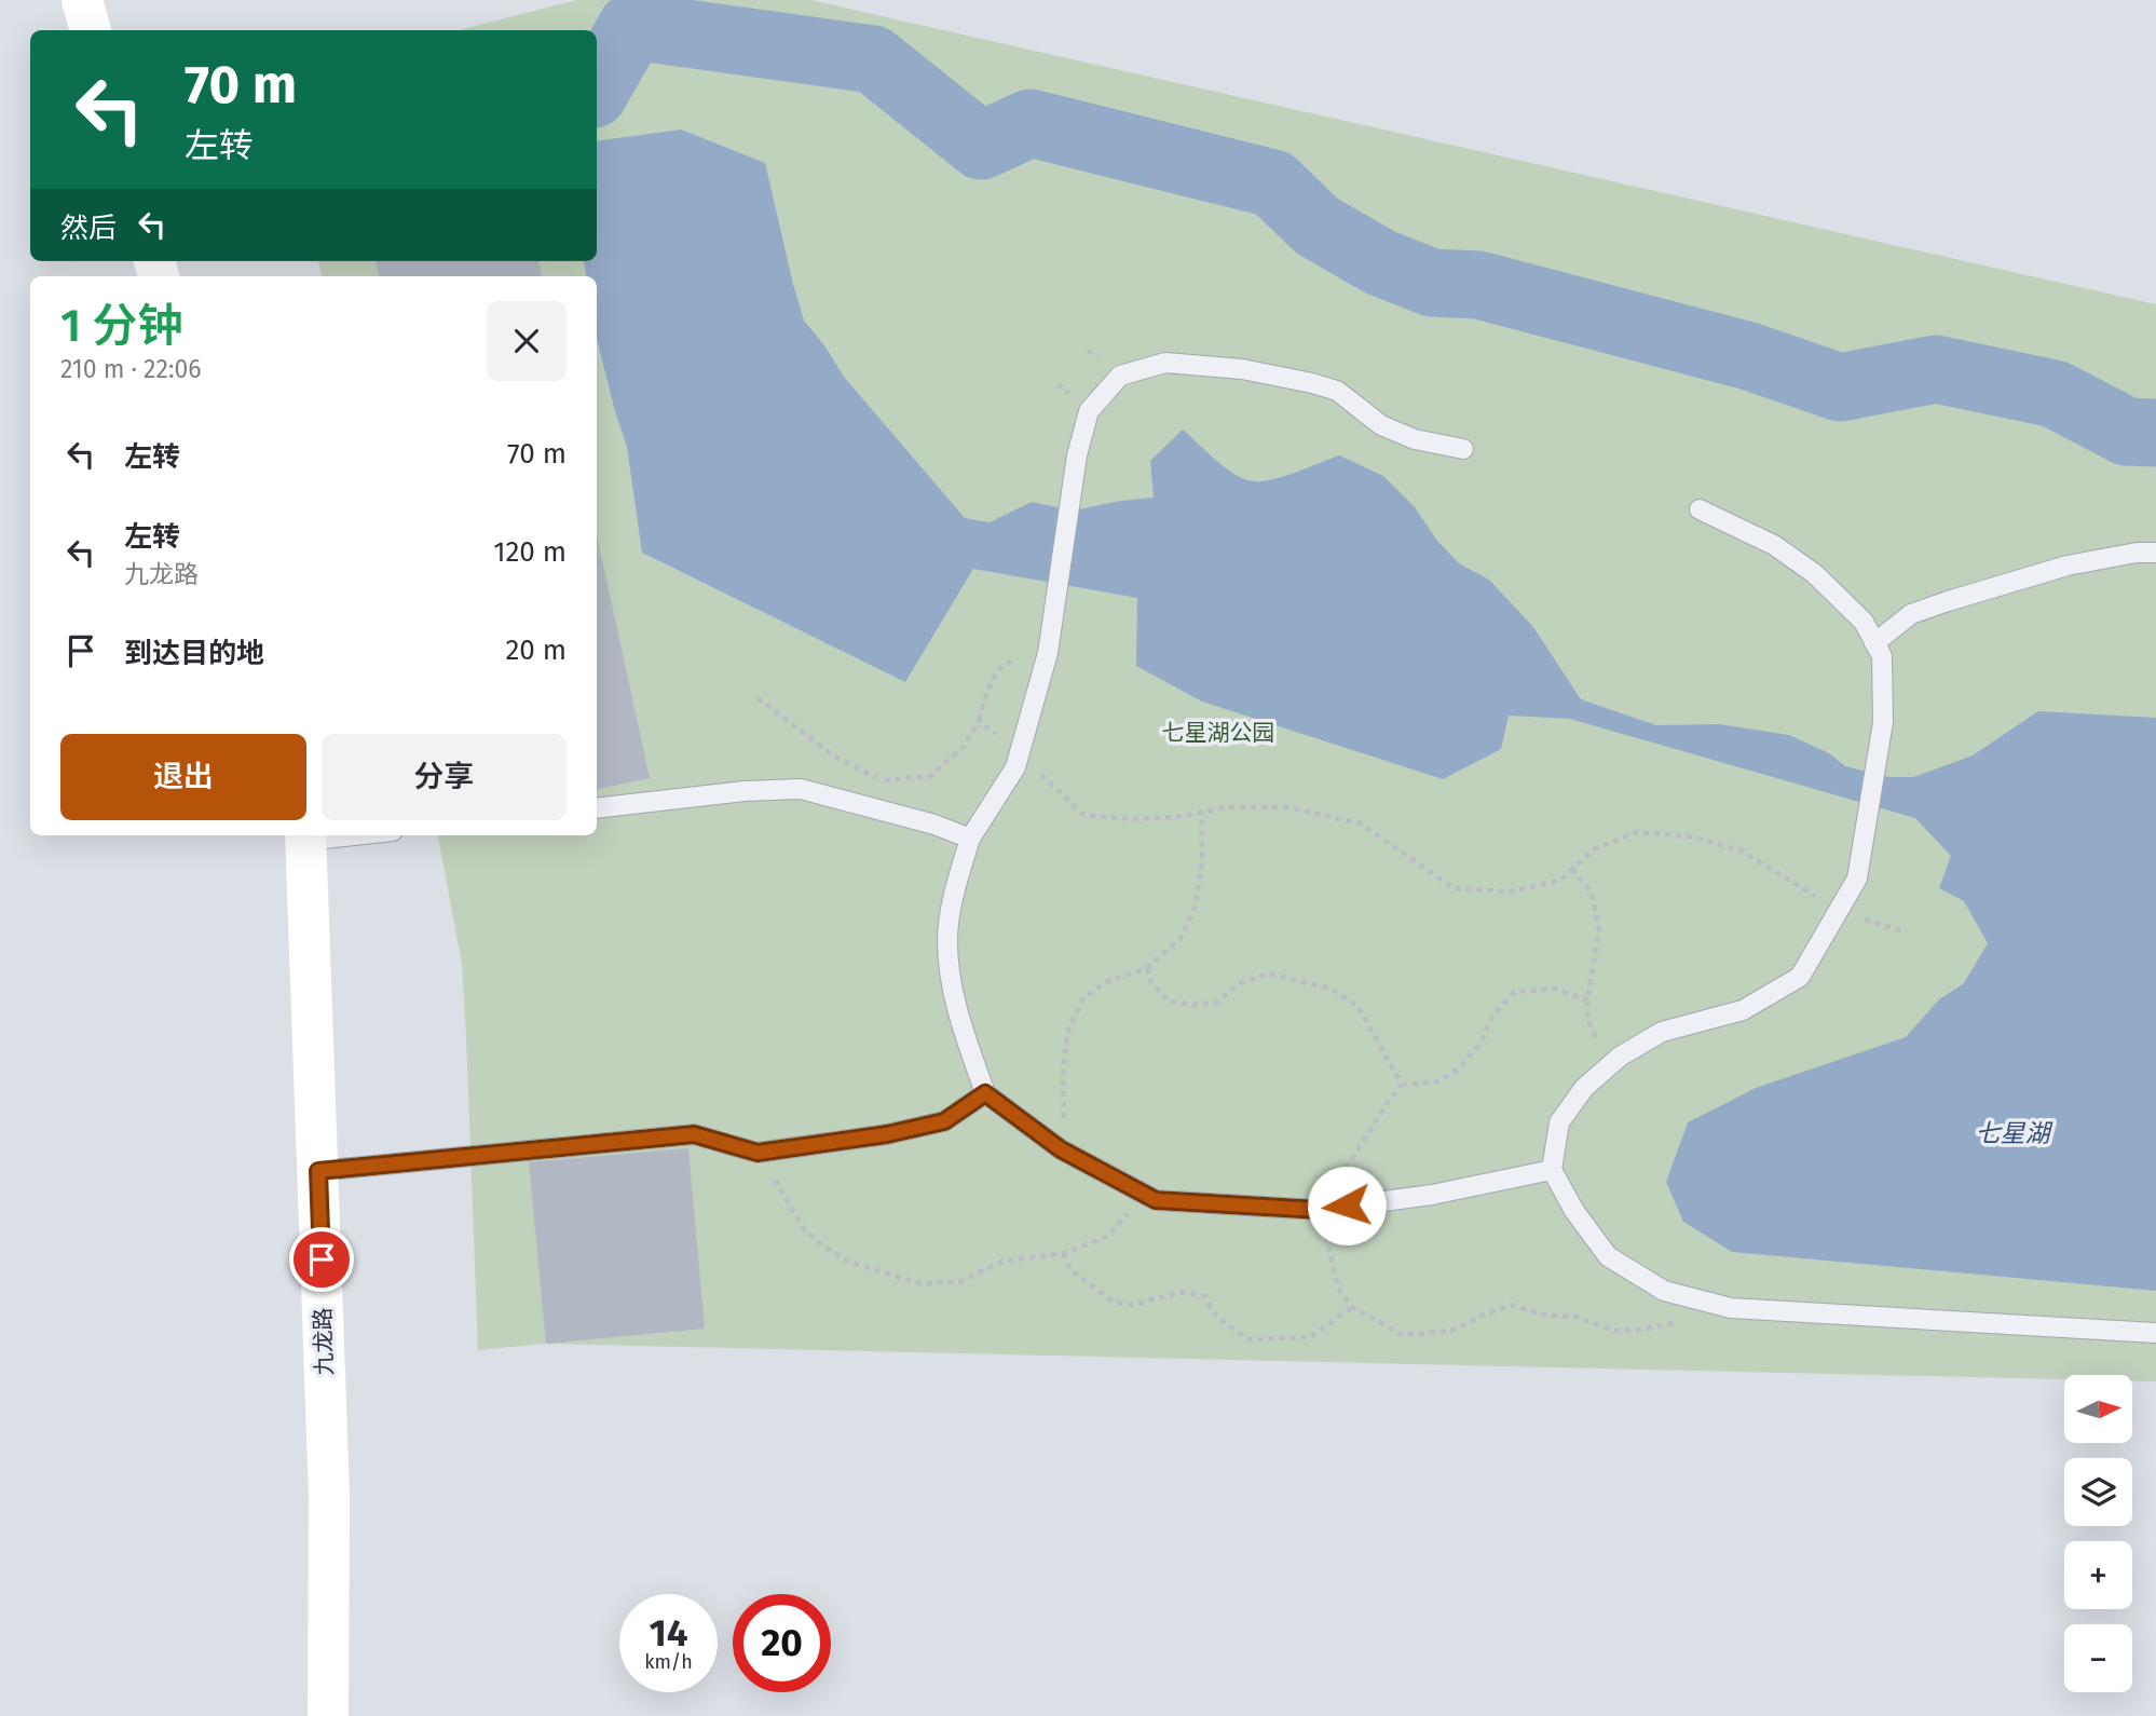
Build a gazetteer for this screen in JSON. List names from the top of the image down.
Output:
{
  "streets": {
    "main road": ["九龙路"]
  },
  "water": ["七星湖"],
  "parks": ["七星湖公园"],
  "north": "right",
  "page": {
    "turn": ["70 m", "左转"],
    "then": "然后",
    "heading": ["1 分钟", "210 m · 22:06"],
    "list": [
      {
        "name": "左转",
        "value": "70 m"
      },
      {
        "name": "左转",
        "note": "九龙路",
        "value": "120 m"
      },
      {
        "name": "到达目的地",
        "value": "20 m"
      }
    ],
    "buttons": ["退出", "分享"],
    "map_buttons": ["+", "−"],
    "speed": "14 km/h",
    "limit": "20"
  }
}
